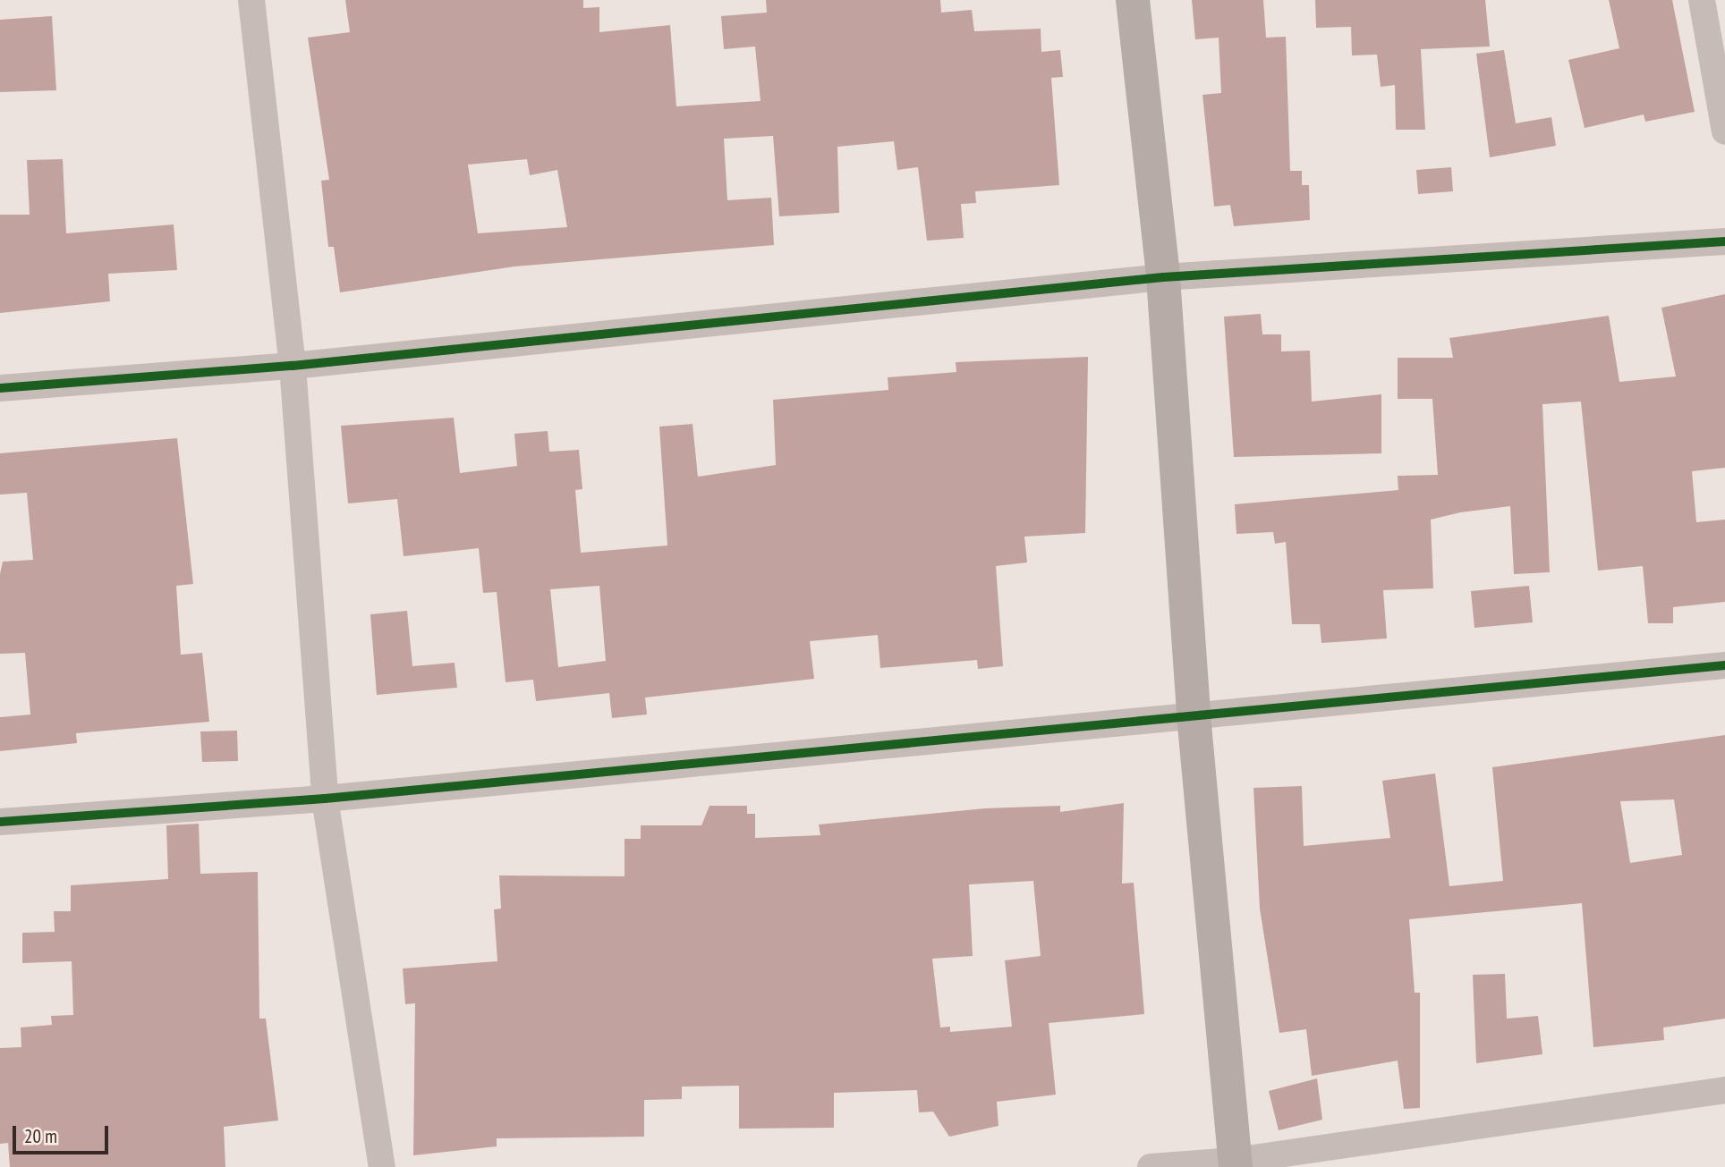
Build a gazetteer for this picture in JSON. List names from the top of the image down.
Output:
{
  "scale_bar": "20 m"
}
